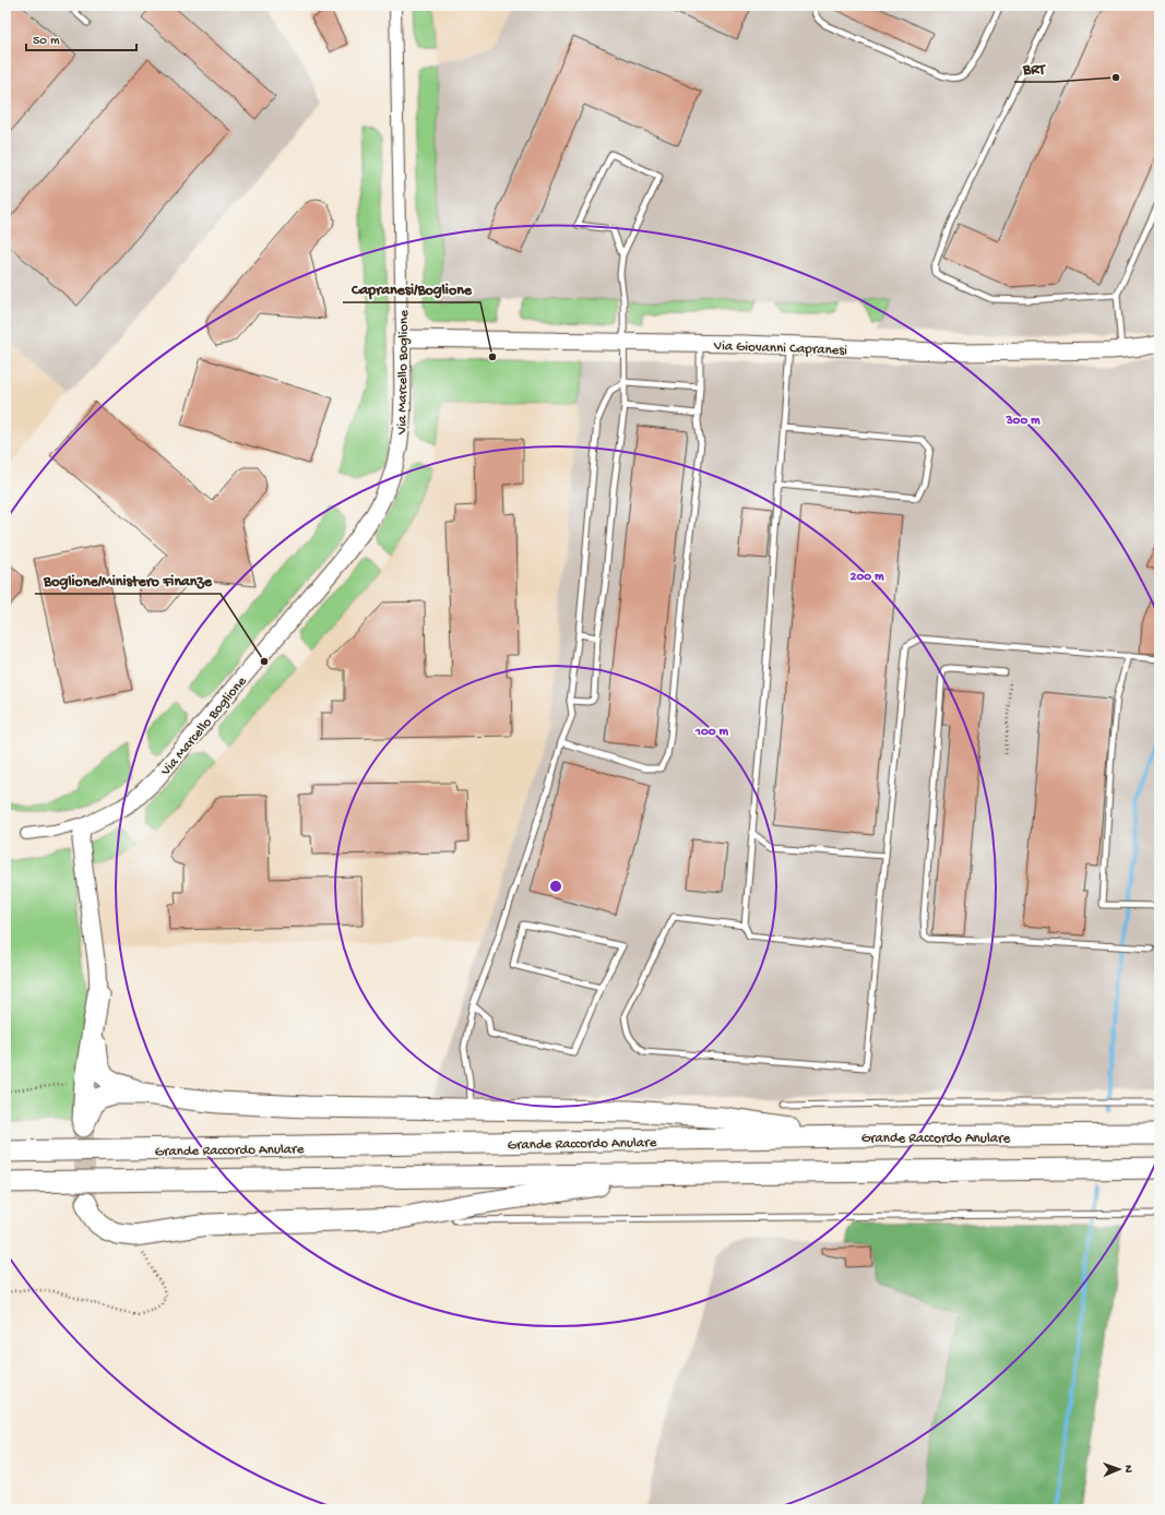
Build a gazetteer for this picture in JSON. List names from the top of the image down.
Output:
{
  "streets": {
    "highway": ["Grande Raccordo Anulare"],
    "street": ["Via Giovanni Capranesi", "Via Marcello Boglione"]
  },
  "crossings": [
    ["Via Giovanni Capranesi", "Via Marcello Boglione"]
  ],
  "places": ["BRT", "Capranesi/Boglione", "Boglione/Ministero Finanze"],
  "scale_bar": "50 m",
  "north": "right",
  "rings": ["300 m", "200 m", "100 m"]
}
